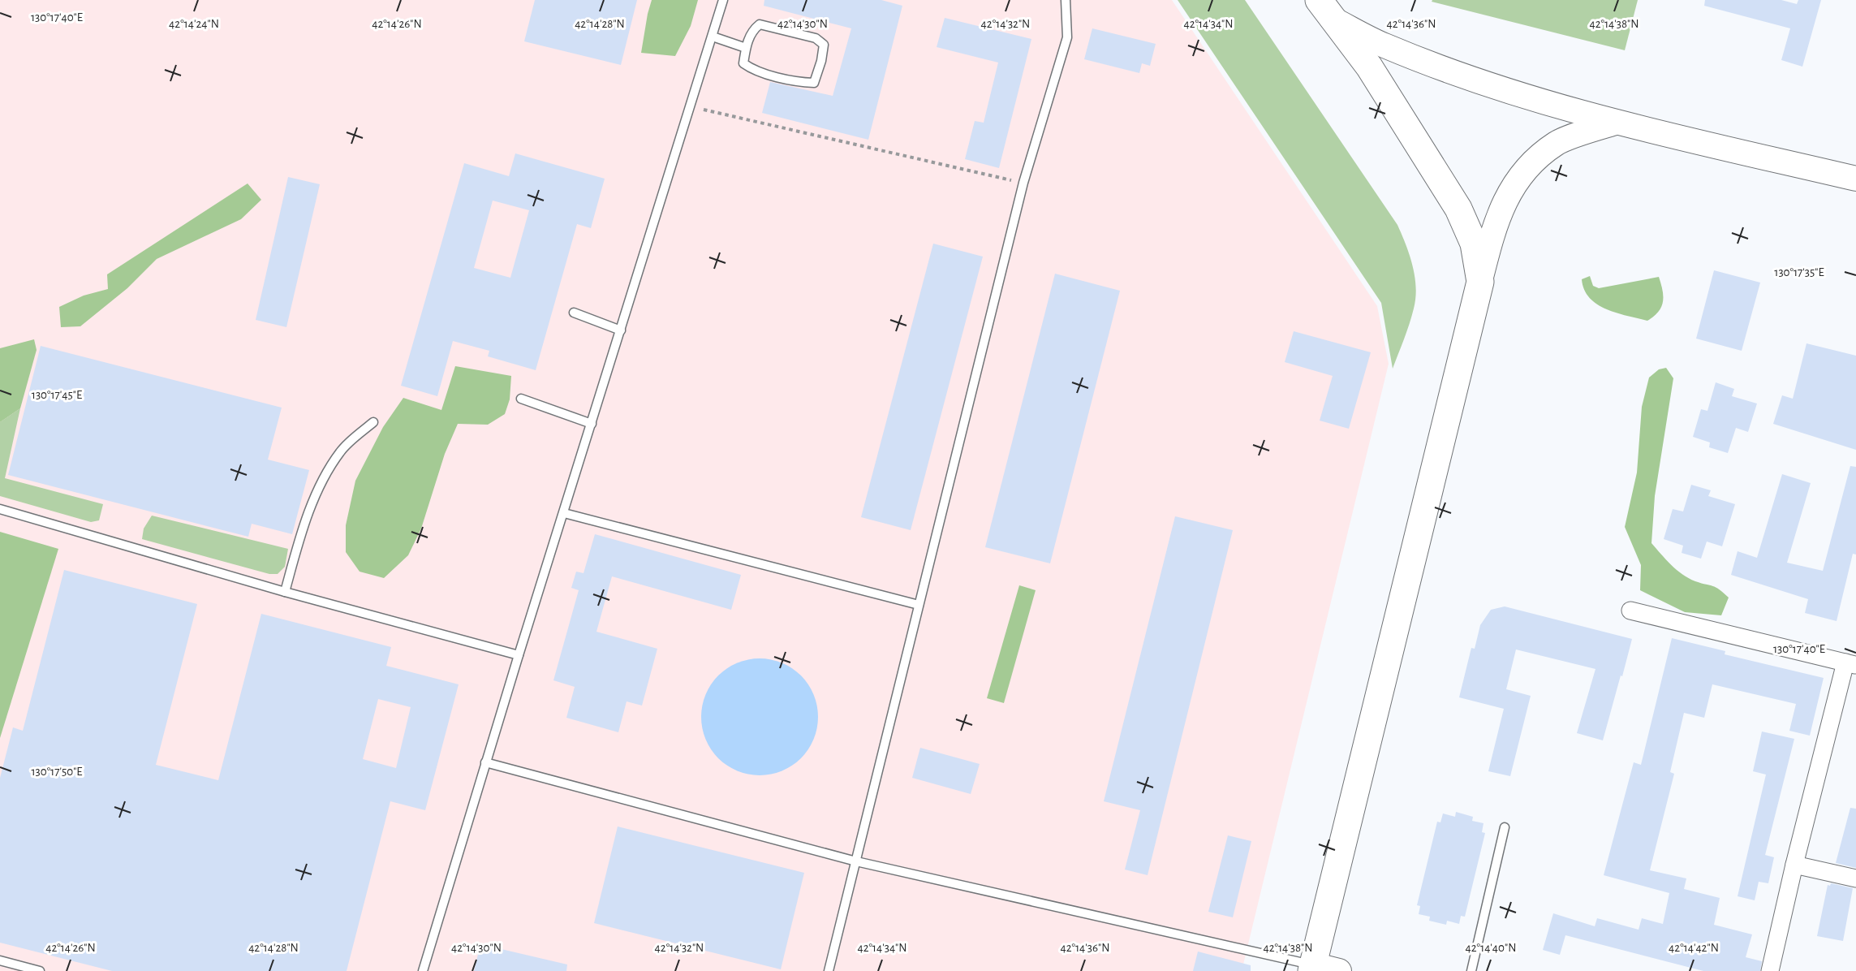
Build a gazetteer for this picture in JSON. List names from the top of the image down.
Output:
{
  "coordinates": [
    "130°17'40\"E",
    "42°14'24\"N",
    "42°14'26\"N",
    "42°14'28\"N",
    "42°14'30\"N",
    "42°14'32\"N",
    "42°14'34\"N",
    "42°14'36\"N",
    "42°14'38\"N",
    "130°17'35\"E",
    "130°17'45\"E",
    "130°17'50\"E",
    "42°14'40\"N",
    "42°14'42\"N"
  ]
}
